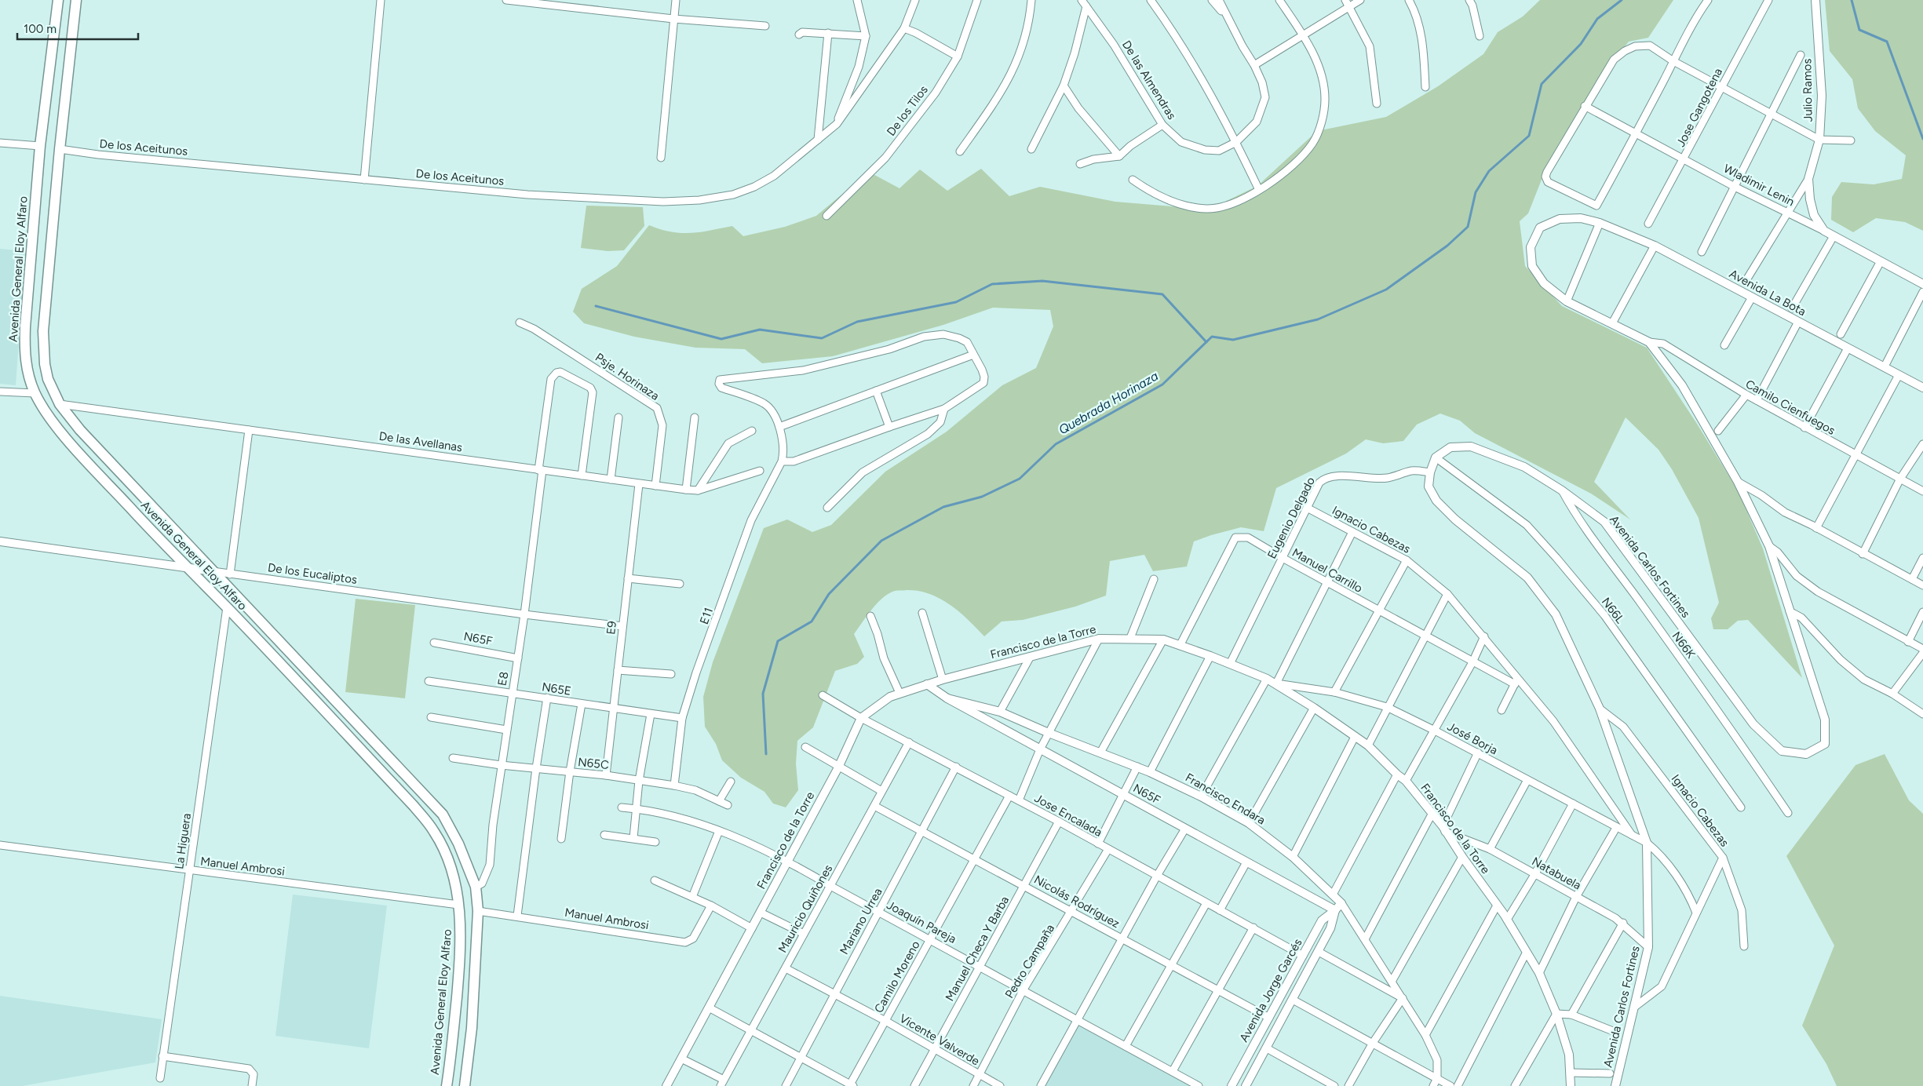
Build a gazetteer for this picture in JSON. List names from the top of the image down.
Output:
{
  "streets": {
    "main road": ["Avenida General Eloy Alfaro"],
    "street": [
      "De las Almendras",
      "Julio Ramos",
      "Jose Gangotena",
      "De los Tilos",
      "De los Aceitunos",
      "Wladimir Lenin",
      "Avenida La Bota",
      "Psje. Horinaza",
      "Camilo Cienfuegos",
      "De las Avellanas",
      "Eugenio Delgado",
      "Ignacio Cabezas",
      "Avenida Carlos Fortines",
      "Manuel Carrillo",
      "De los Eucaliptos",
      "N66L",
      "E11",
      "E9",
      "N65F",
      "Francisco de la Torre",
      "N66K",
      "E8",
      "N65E",
      "José Borja",
      "N65C",
      "Francisco Endara",
      "Jose Encalada",
      "La Higuera",
      "Manuel Ambrosi",
      "Natabuela",
      "Nicolás Rodríguez",
      "Mauricio Quiñones",
      "Mariano Urrea",
      "Joaquín Pareja",
      "Manuel Checa Y Barba",
      "Pedro Campaña",
      "Camilo Moreno",
      "Avenida Jorge Garcés",
      "Vicente Valverde"
    ]
  },
  "crossings": [
    ["Julio Ramos", "Wladimir Lenin"],
    ["Jose Gangotena", "Wladimir Lenin"],
    ["De los Aceitunos", "Avenida General Eloy Alfaro"],
    ["Avenida General Eloy Alfaro", "De las Avellanas"],
    ["Avenida General Eloy Alfaro", "De los Eucaliptos"],
    ["Avenida General Eloy Alfaro", "E8"],
    ["Avenida General Eloy Alfaro", "La Higuera"],
    ["Avenida General Eloy Alfaro", "Manuel Ambrosi"],
    ["Avenida La Bota", "Avenida Carlos Fortines"],
    ["Psje. Horinaza", "De las Avellanas"],
    ["Camilo Cienfuegos", "Avenida Carlos Fortines"],
    ["De las Avellanas", "E9"],
    ["De las Avellanas", "E8"],
    ["Eugenio Delgado", "Ignacio Cabezas"],
    ["Eugenio Delgado", "Avenida Carlos Fortines"],
    ["Eugenio Delgado", "Manuel Carrillo"],
    ["Eugenio Delgado", "Francisco de la Torre"],
    ["Ignacio Cabezas", "Avenida Carlos Fortines"],
    ["Ignacio Cabezas", "Manuel Carrillo"],
    ["Avenida Carlos Fortines", "N66L"],
    ["Avenida Carlos Fortines", "N66K"],
    ["Avenida Carlos Fortines", "José Borja"],
    ["Avenida Carlos Fortines", "Natabuela"],
    ["Manuel Carrillo", "Francisco de la Torre"],
    ["Manuel Carrillo", "José Borja"],
    ["De los Eucaliptos", "E9"],
    ["De los Eucaliptos", "E8"],
    ["E11", "N65E"],
    ["E11", "N65C"],
    ["E9", "N65E"],
    ["E9", "N65C"],
    ["N65F", "E8"],
    ["N65F", "Francisco Endara"],
    ["N65F", "Avenida Jorge Garcés"],
    ["Francisco de la Torre", "José Borja"],
    ["Francisco de la Torre", "Jose Encalada"],
    ["Francisco de la Torre", "Natabuela"],
    ["Francisco de la Torre", "Joaquín Pareja"],
    ["E8", "N65E"],
    ["E8", "N65C"],
    ["Francisco Endara", "Avenida Jorge Garcés"],
    ["Jose Encalada", "Mauricio Quiñones"],
    ["Jose Encalada", "Mariano Urrea"],
    ["Jose Encalada", "Manuel Checa Y Barba"],
    ["Jose Encalada", "Pedro Campaña"],
    ["Jose Encalada", "Camilo Moreno"],
    ["Jose Encalada", "Avenida Jorge Garcés"],
    ["La Higuera", "Manuel Ambrosi"],
    ["Nicolás Rodríguez", "Mauricio Quiñones"],
    ["Nicolás Rodríguez", "Mariano Urrea"],
    ["Nicolás Rodríguez", "Manuel Checa Y Barba"],
    ["Nicolás Rodríguez", "Pedro Campaña"],
    ["Nicolás Rodríguez", "Camilo Moreno"],
    ["Nicolás Rodríguez", "Avenida Jorge Garcés"],
    ["Mauricio Quiñones", "Joaquín Pareja"],
    ["Mauricio Quiñones", "Vicente Valverde"],
    ["Mariano Urrea", "Joaquín Pareja"],
    ["Mariano Urrea", "Vicente Valverde"],
    ["Joaquín Pareja", "Manuel Checa Y Barba"],
    ["Joaquín Pareja", "Pedro Campaña"],
    ["Joaquín Pareja", "Camilo Moreno"],
    ["Manuel Checa Y Barba", "Vicente Valverde"],
    ["Pedro Campaña", "Vicente Valverde"],
    ["Camilo Moreno", "Vicente Valverde"]
  ],
  "water": ["Quebrada Horinaza"],
  "scale_bar": "100 m"
}
